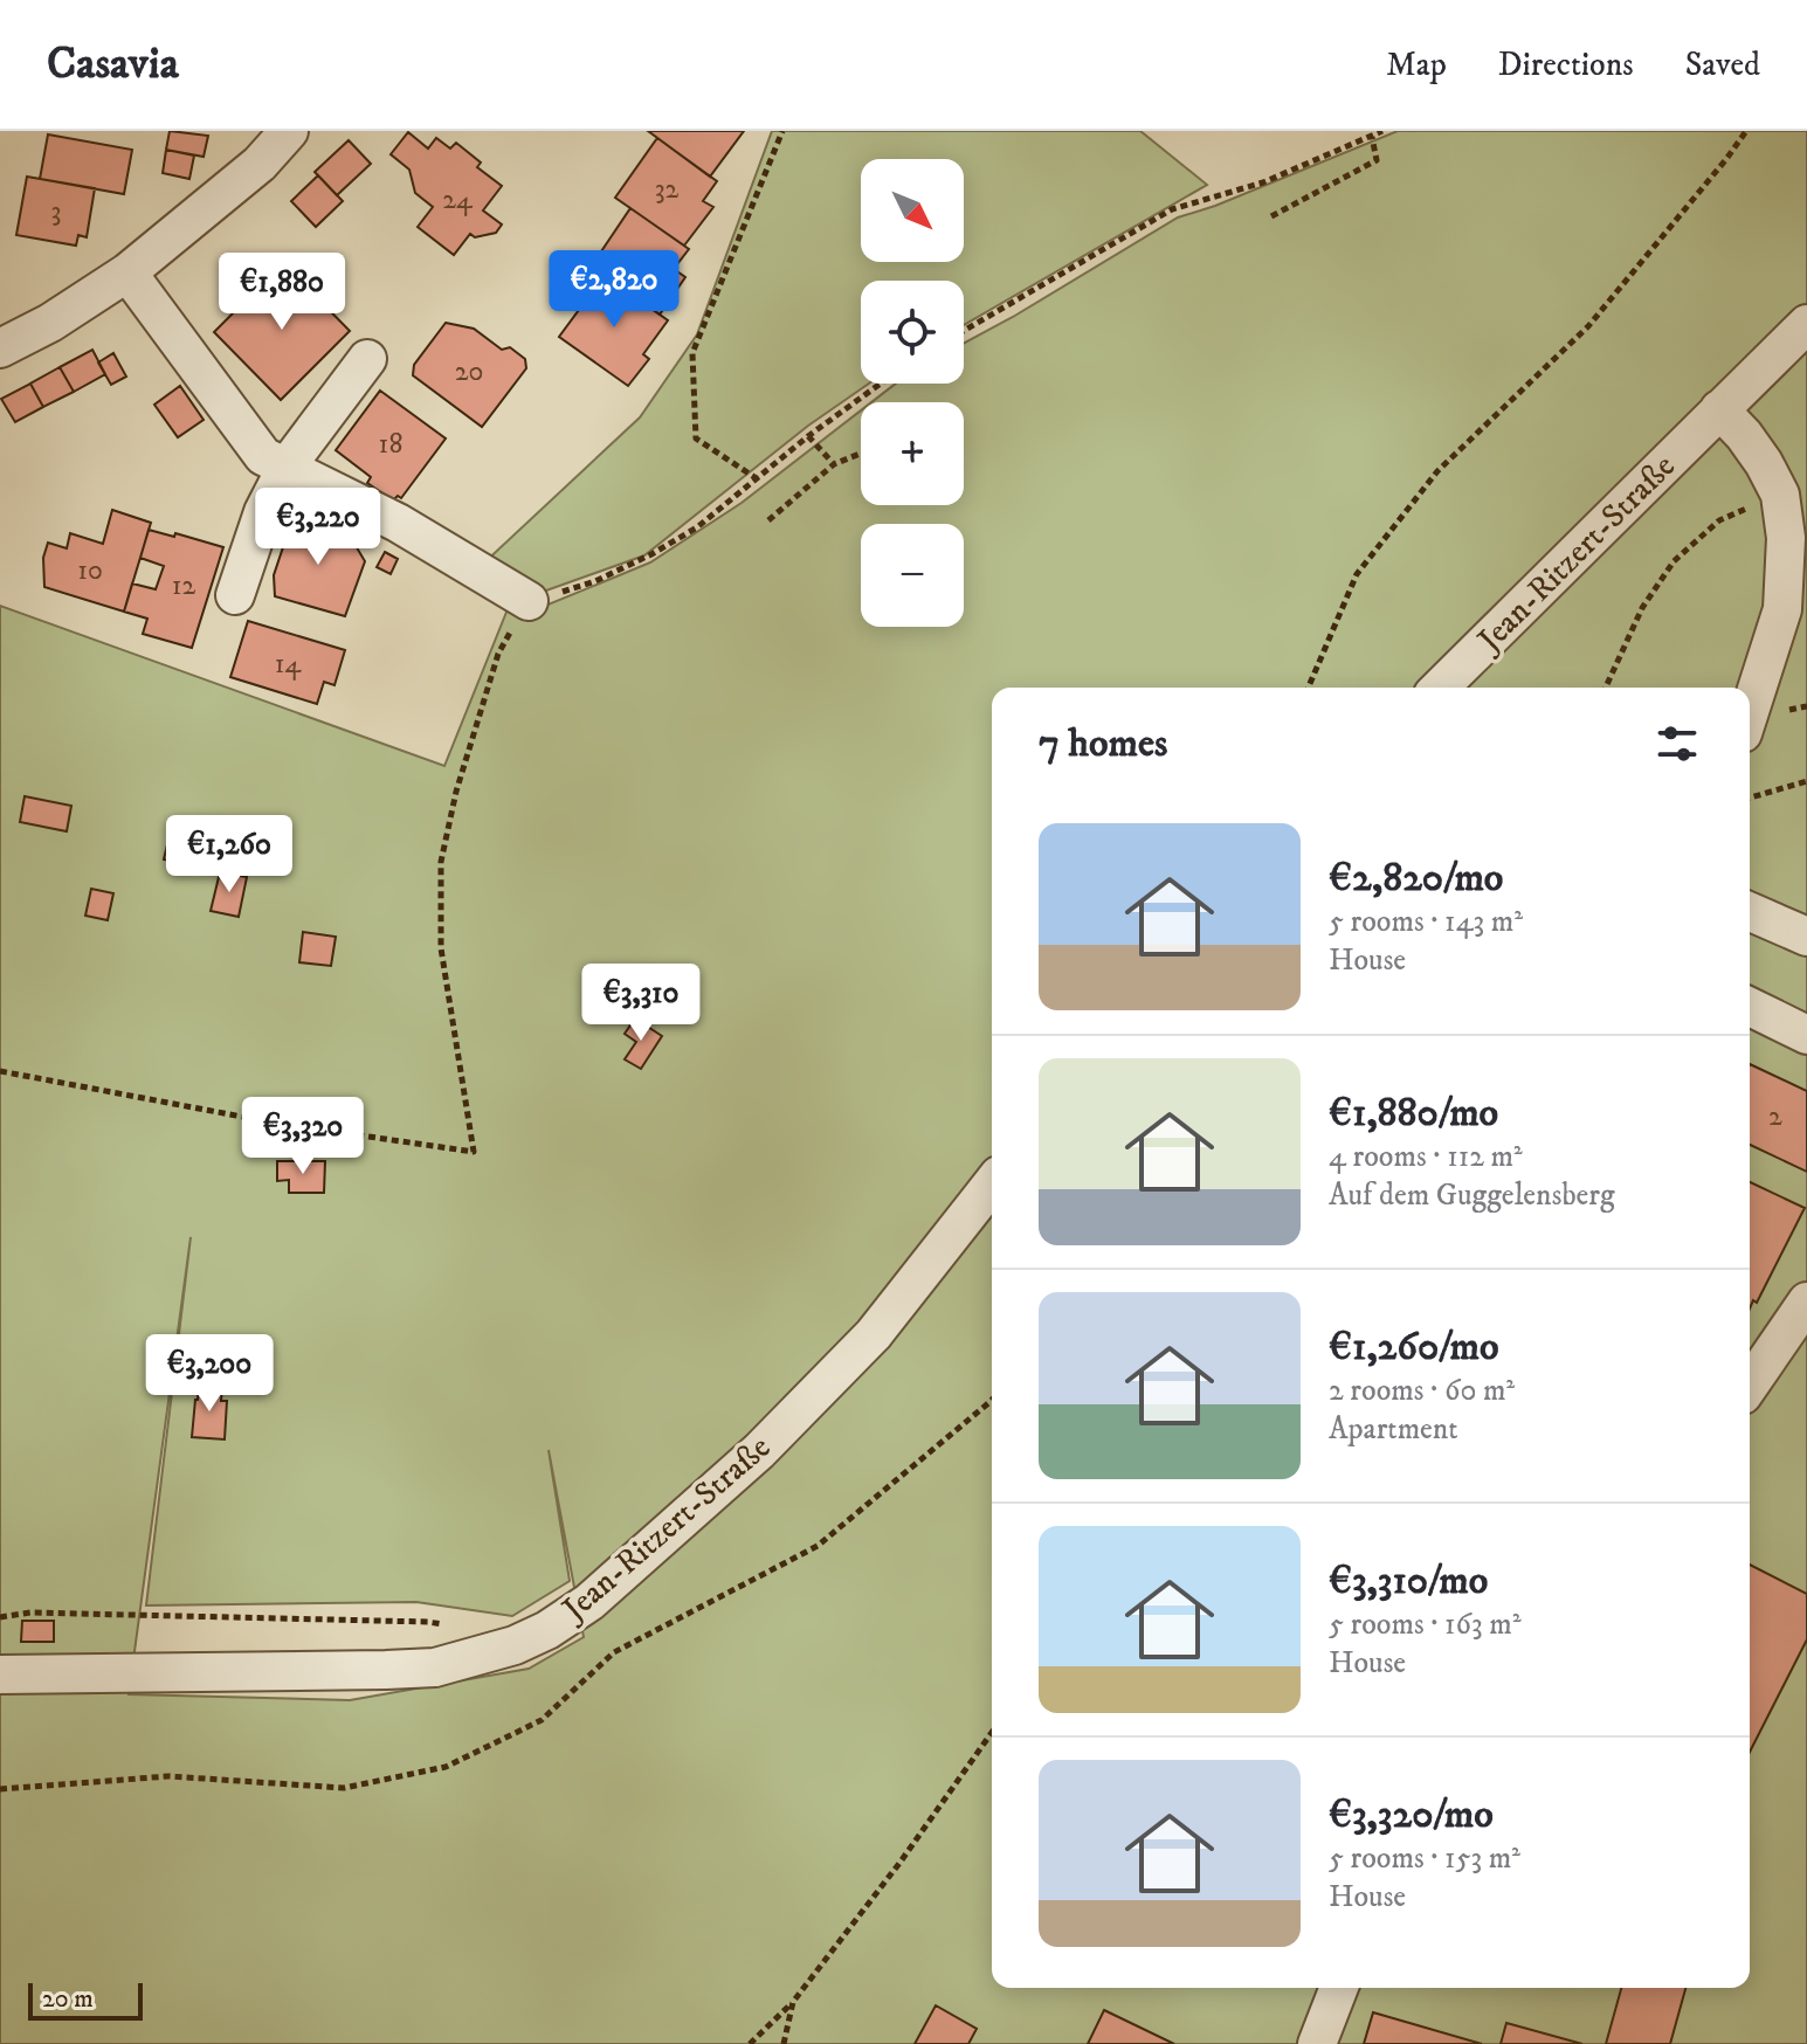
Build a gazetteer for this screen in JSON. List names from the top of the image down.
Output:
{
  "streets": {
    "street": ["Jean-Ritzert-Straße"]
  },
  "house_numbers": [
    "32",
    "24",
    "3",
    "20",
    "18",
    "10",
    "12",
    "14",
    "2"
  ],
  "scale_bar": "20 m",
  "north": "bottom right",
  "page": {
    "header": "Casavia",
    "nav": ["Map", "Directions", "Saved"],
    "map_buttons": ["+", "−"],
    "price": [
      "€2,820",
      "€1,880",
      "€3,220",
      "€1,260",
      "€3,310",
      "€3,320",
      "€3,200"
    ],
    "heading": "7 homes",
    "list": [
      {
        "name": "€2,820/mo",
        "note": "5 rooms · 143 m² · House"
      },
      {
        "name": "€1,880/mo",
        "note": "4 rooms · 112 m² · Auf dem Guggelensberg"
      },
      {
        "name": "€1,260/mo",
        "note": "2 rooms · 60 m² · Apartment"
      },
      {
        "name": "€3,310/mo",
        "note": "5 rooms · 163 m² · House"
      },
      {
        "name": "€3,320/mo",
        "note": "5 rooms · 153 m² · House"
      }
    ],
    "scale": "20 m"
  }
}
